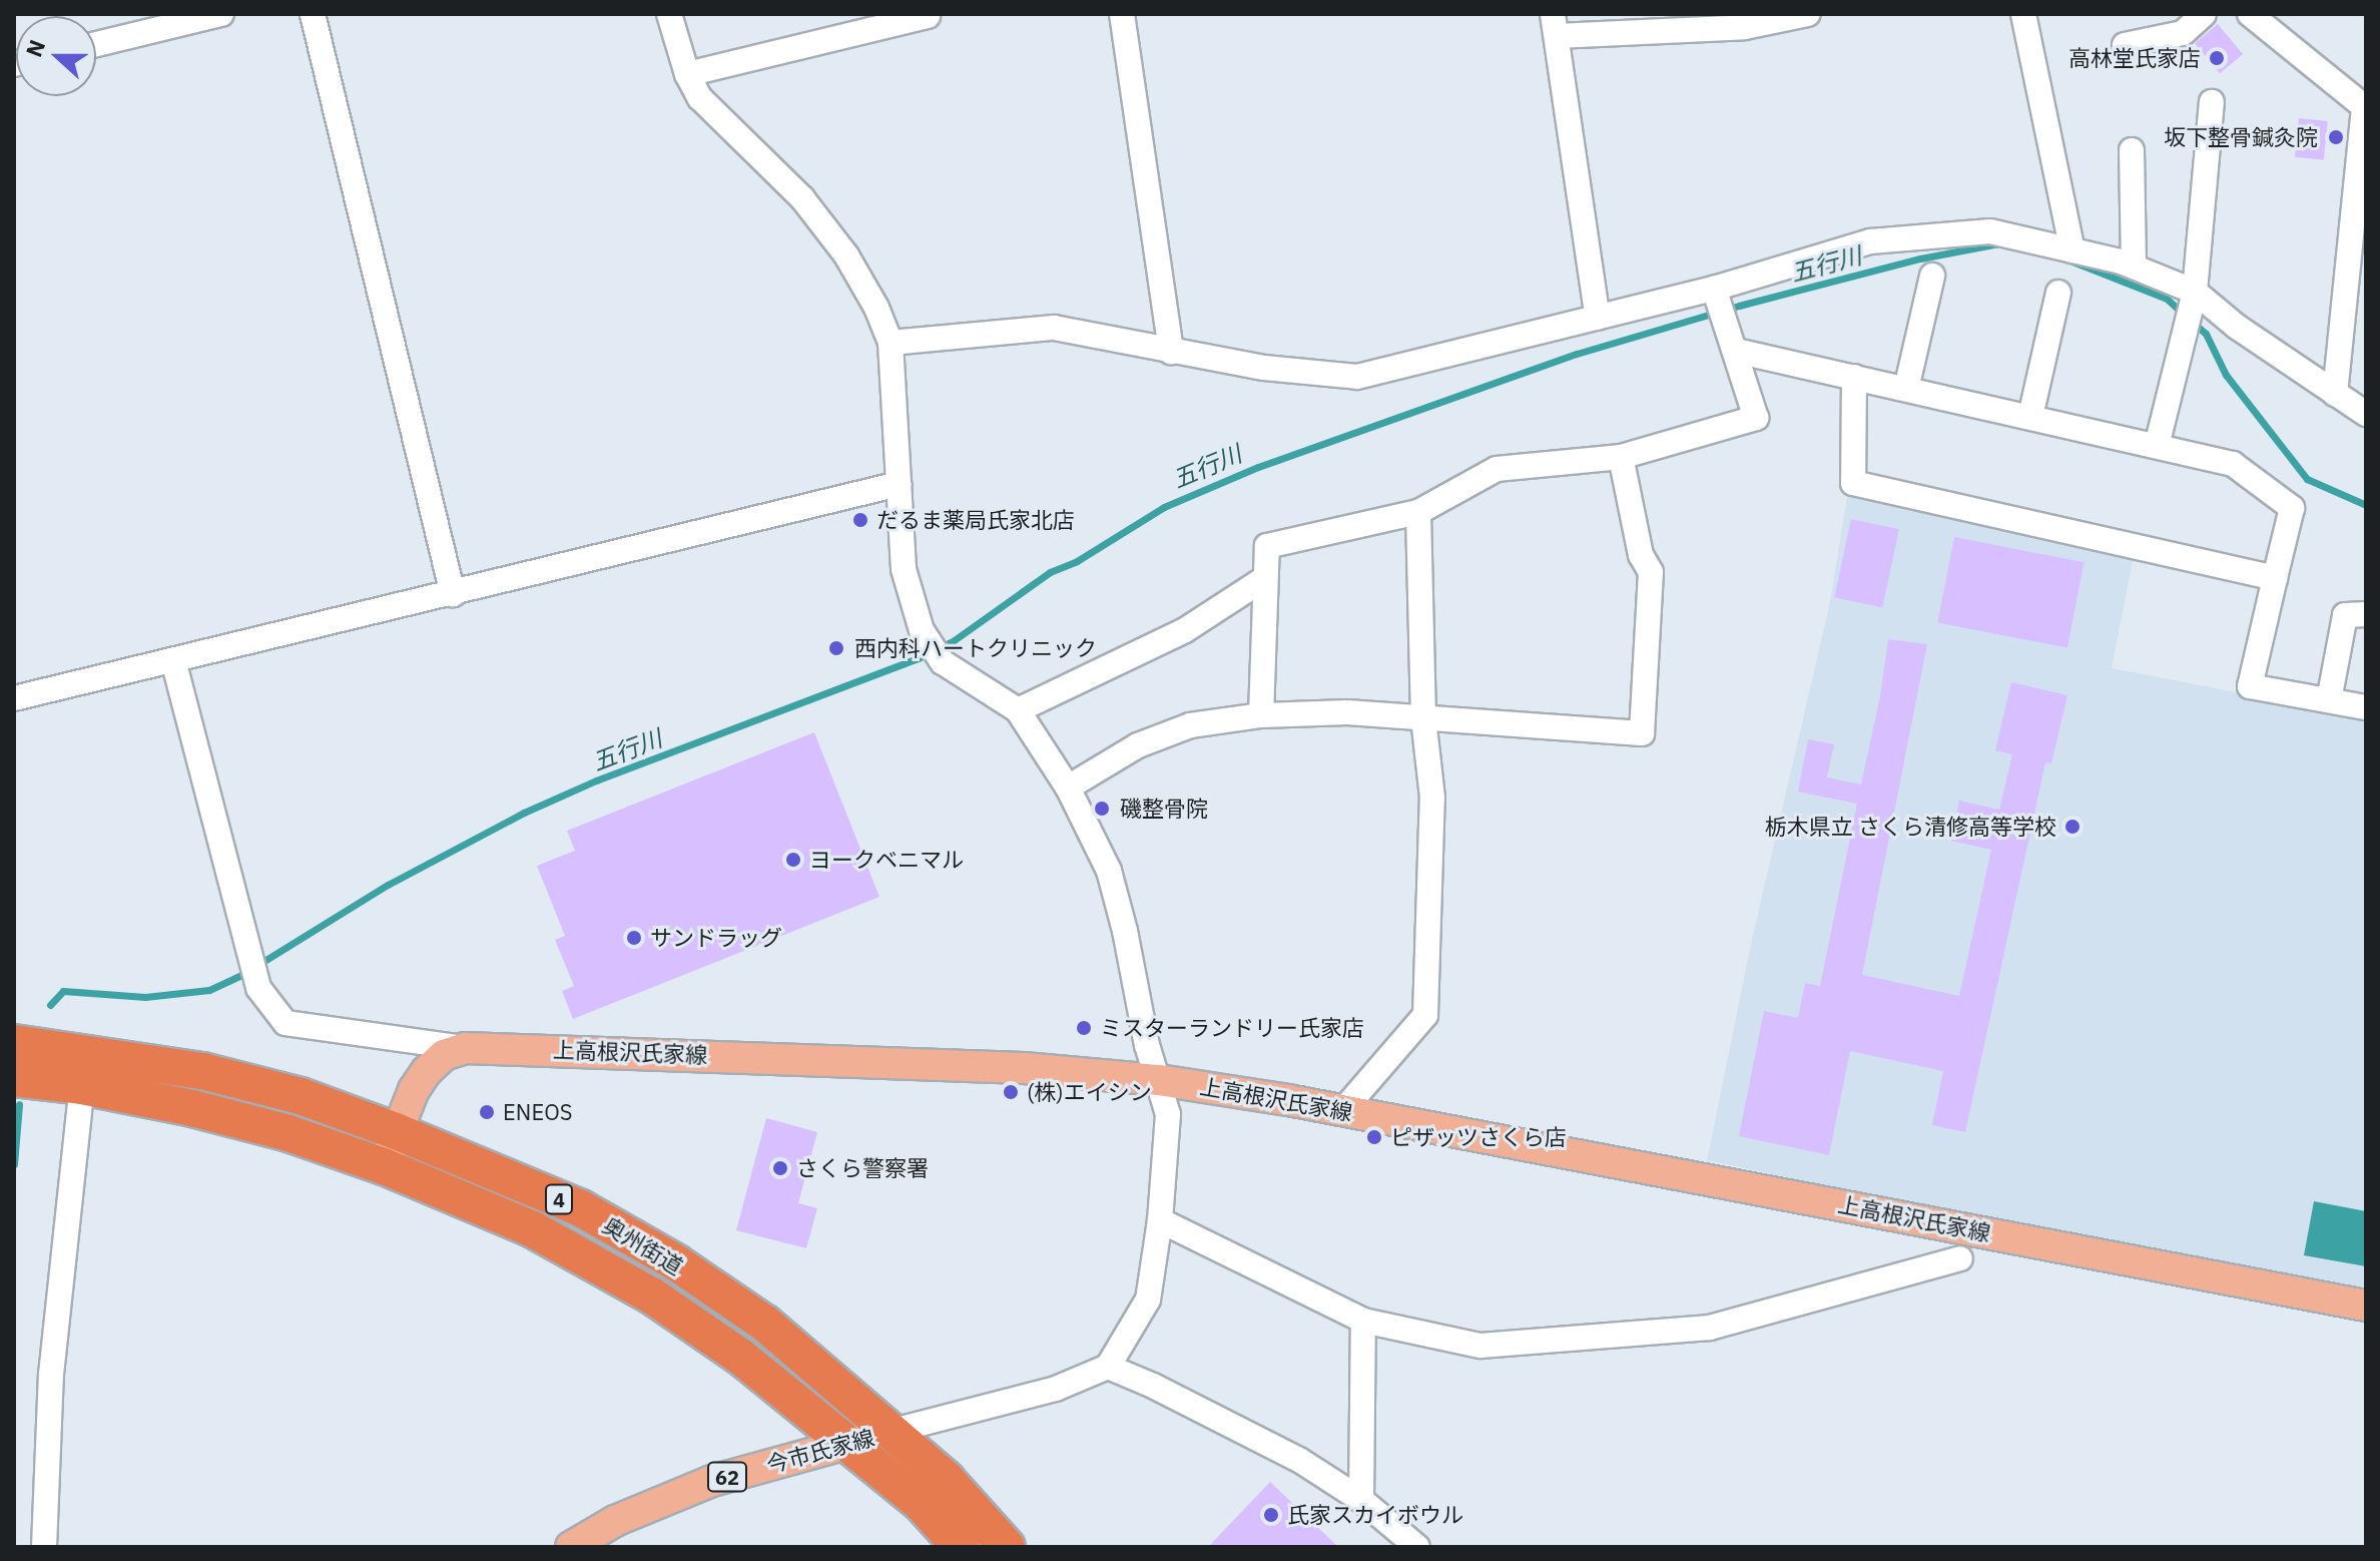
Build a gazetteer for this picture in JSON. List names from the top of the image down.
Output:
{
  "streets": {
    "highway": ["4", "奥州街道"],
    "main road": ["上高根沢氏家線", "今市氏家線", "62"]
  },
  "crossings": [
    ["奥州街道", "今市氏家線"]
  ],
  "water": ["五行川"],
  "places": [
    "高林堂氏家店",
    "坂下整骨鍼灸院",
    "だるま薬局氏家北店",
    "西内科ハートクリニック",
    "磯整骨院",
    "栃木県立 さくら清修高等学校",
    "ヨークベニマル",
    "サンドラッグ",
    "ミスターランドリー氏家店",
    "(株)エイシン",
    "ENEOS",
    "ピザッツさくら店",
    "さくら警察署",
    "氏家スカイボウル"
  ],
  "north": "left"
}
